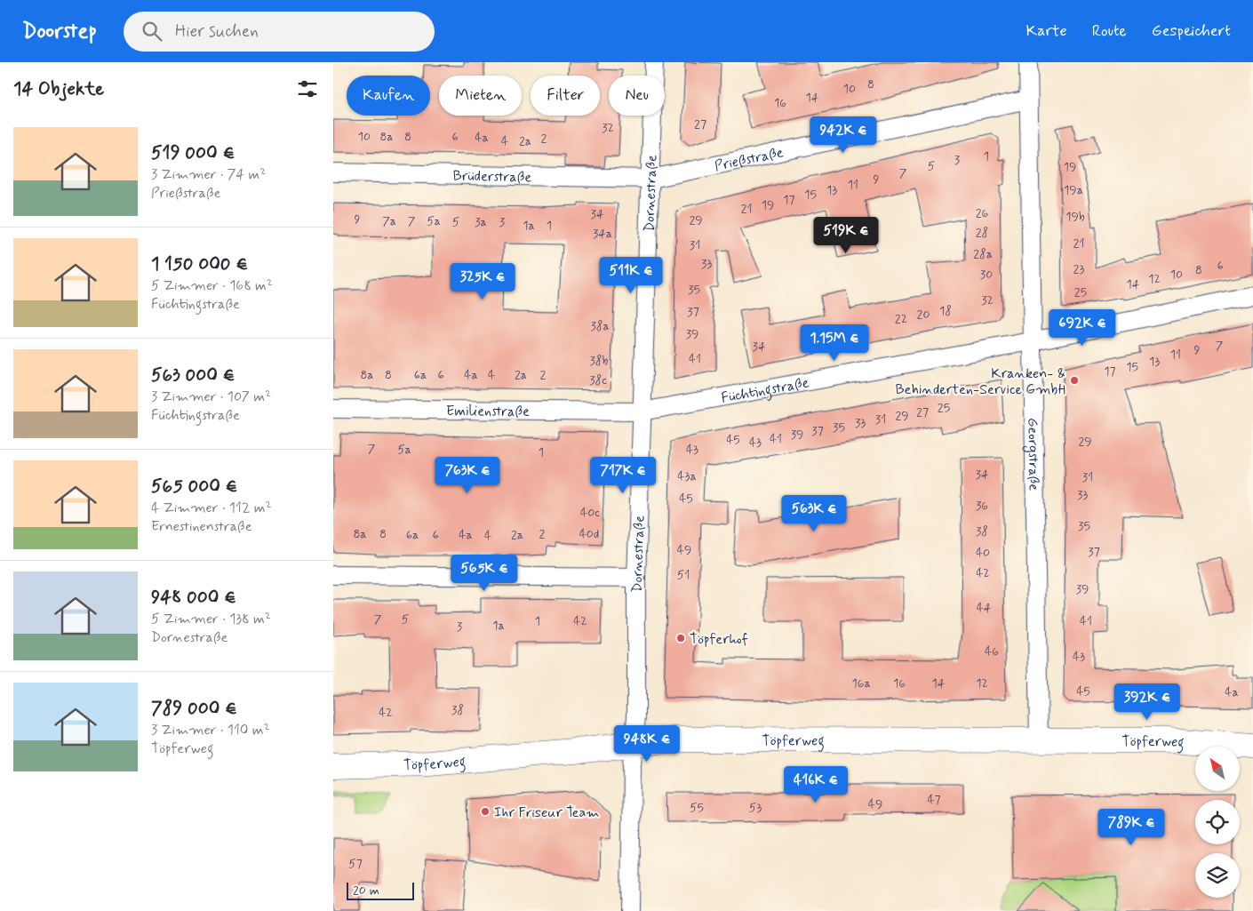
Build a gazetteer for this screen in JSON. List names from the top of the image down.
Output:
{
  "streets": {
    "main road": ["Töpferweg"],
    "street": [
      "Prießstraße",
      "Brüderstraße",
      "Dornestraße",
      "Füchtingstraße",
      "Emilienstraße",
      "Georgstraße"
    ]
  },
  "crossings": [
    ["Prießstraße", "Brüderstraße"],
    ["Prießstraße", "Dornestraße"],
    ["Prießstraße", "Georgstraße"],
    ["Brüderstraße", "Dornestraße"],
    ["Dornestraße", "Füchtingstraße"],
    ["Dornestraße", "Emilienstraße"],
    ["Dornestraße", "Töpferweg"],
    ["Füchtingstraße", "Emilienstraße"],
    ["Füchtingstraße", "Georgstraße"],
    ["Georgstraße", "Töpferweg"]
  ],
  "places": ["Kranken- & Behinderten-Service GmbH", "Töpferhof", "Ihr Friseur Team"],
  "house_numbers": [
    "8",
    "10",
    "14",
    "16",
    "27",
    "32",
    "10",
    "8a",
    "8",
    "6",
    "4a",
    "2",
    "4",
    "2a",
    "1",
    "3",
    "5",
    "19",
    "7",
    "9",
    "11",
    "13",
    "19a",
    "15",
    "17",
    "19",
    "21",
    "26",
    "34",
    "19b",
    "9",
    "29",
    "7a",
    "7",
    "5a",
    "5",
    "3a",
    "3",
    "1a",
    "1",
    "28",
    "34a",
    "21",
    "31",
    "28a",
    "33",
    "6",
    "23",
    "8",
    "30",
    "10",
    "12",
    "14",
    "35",
    "25",
    "32",
    "18",
    "37",
    "20",
    "22",
    "38a",
    "39",
    "7",
    "34",
    "9",
    "11",
    "41",
    "38b",
    "13",
    "15",
    "17",
    "8a",
    "8",
    "6a",
    "6",
    "4a",
    "4",
    "2a",
    "2",
    "38c",
    "25",
    "27",
    "29",
    "31",
    "33",
    "35",
    "37",
    "39",
    "41",
    "45",
    "29",
    "43",
    "7",
    "5a",
    "43",
    "1",
    "34",
    "43a",
    "31",
    "33",
    "45",
    "36",
    "40c",
    "35",
    "38",
    "8a",
    "8",
    "2",
    "40d",
    "6a",
    "6",
    "4a",
    "2a",
    "4",
    "49",
    "37",
    "40",
    "42",
    "51",
    "39",
    "44",
    "7",
    "5",
    "1",
    "42",
    "41",
    "1a",
    "3",
    "46",
    "43",
    "16a",
    "16",
    "14",
    "12",
    "45",
    "4a",
    "38",
    "42",
    "47",
    "49",
    "55",
    "53",
    "57"
  ],
  "scale_bar": "20 m",
  "north": "top left",
  "page": {
    "header": "Doorstep",
    "search": "Hier suchen",
    "nav": ["Karte", "Route", "Gespeichert"],
    "heading": "14 Objekte",
    "chip": [
      "Kaufen",
      "Mieten",
      "Filter",
      "Neu"
    ],
    "list": [
      {
        "name": "519 000 €",
        "note": "3 Zimmer · 74 m² · Prießstraße"
      },
      {
        "name": "1 150 000 €",
        "note": "5 Zimmer · 168 m² · Füchtingstraße"
      },
      {
        "name": "563 000 €",
        "note": "3 Zimmer · 107 m² · Füchtingstraße"
      },
      {
        "name": "565 000 €",
        "note": "4 Zimmer · 112 m² · Ernestinenstraße"
      },
      {
        "name": "948 000 €",
        "note": "5 Zimmer · 138 m² · Dornestraße"
      },
      {
        "name": "789 000 €",
        "note": "3 Zimmer · 110 m² · Töpferweg"
      }
    ],
    "price": [
      "942K €",
      "519K €",
      "511K €",
      "325K €",
      "692K €",
      "1.15M €",
      "763K €",
      "717K €",
      "563K €",
      "565K €",
      "392K €",
      "948K €",
      "416K €",
      "789K €"
    ],
    "scale": "20 m"
  }
}
